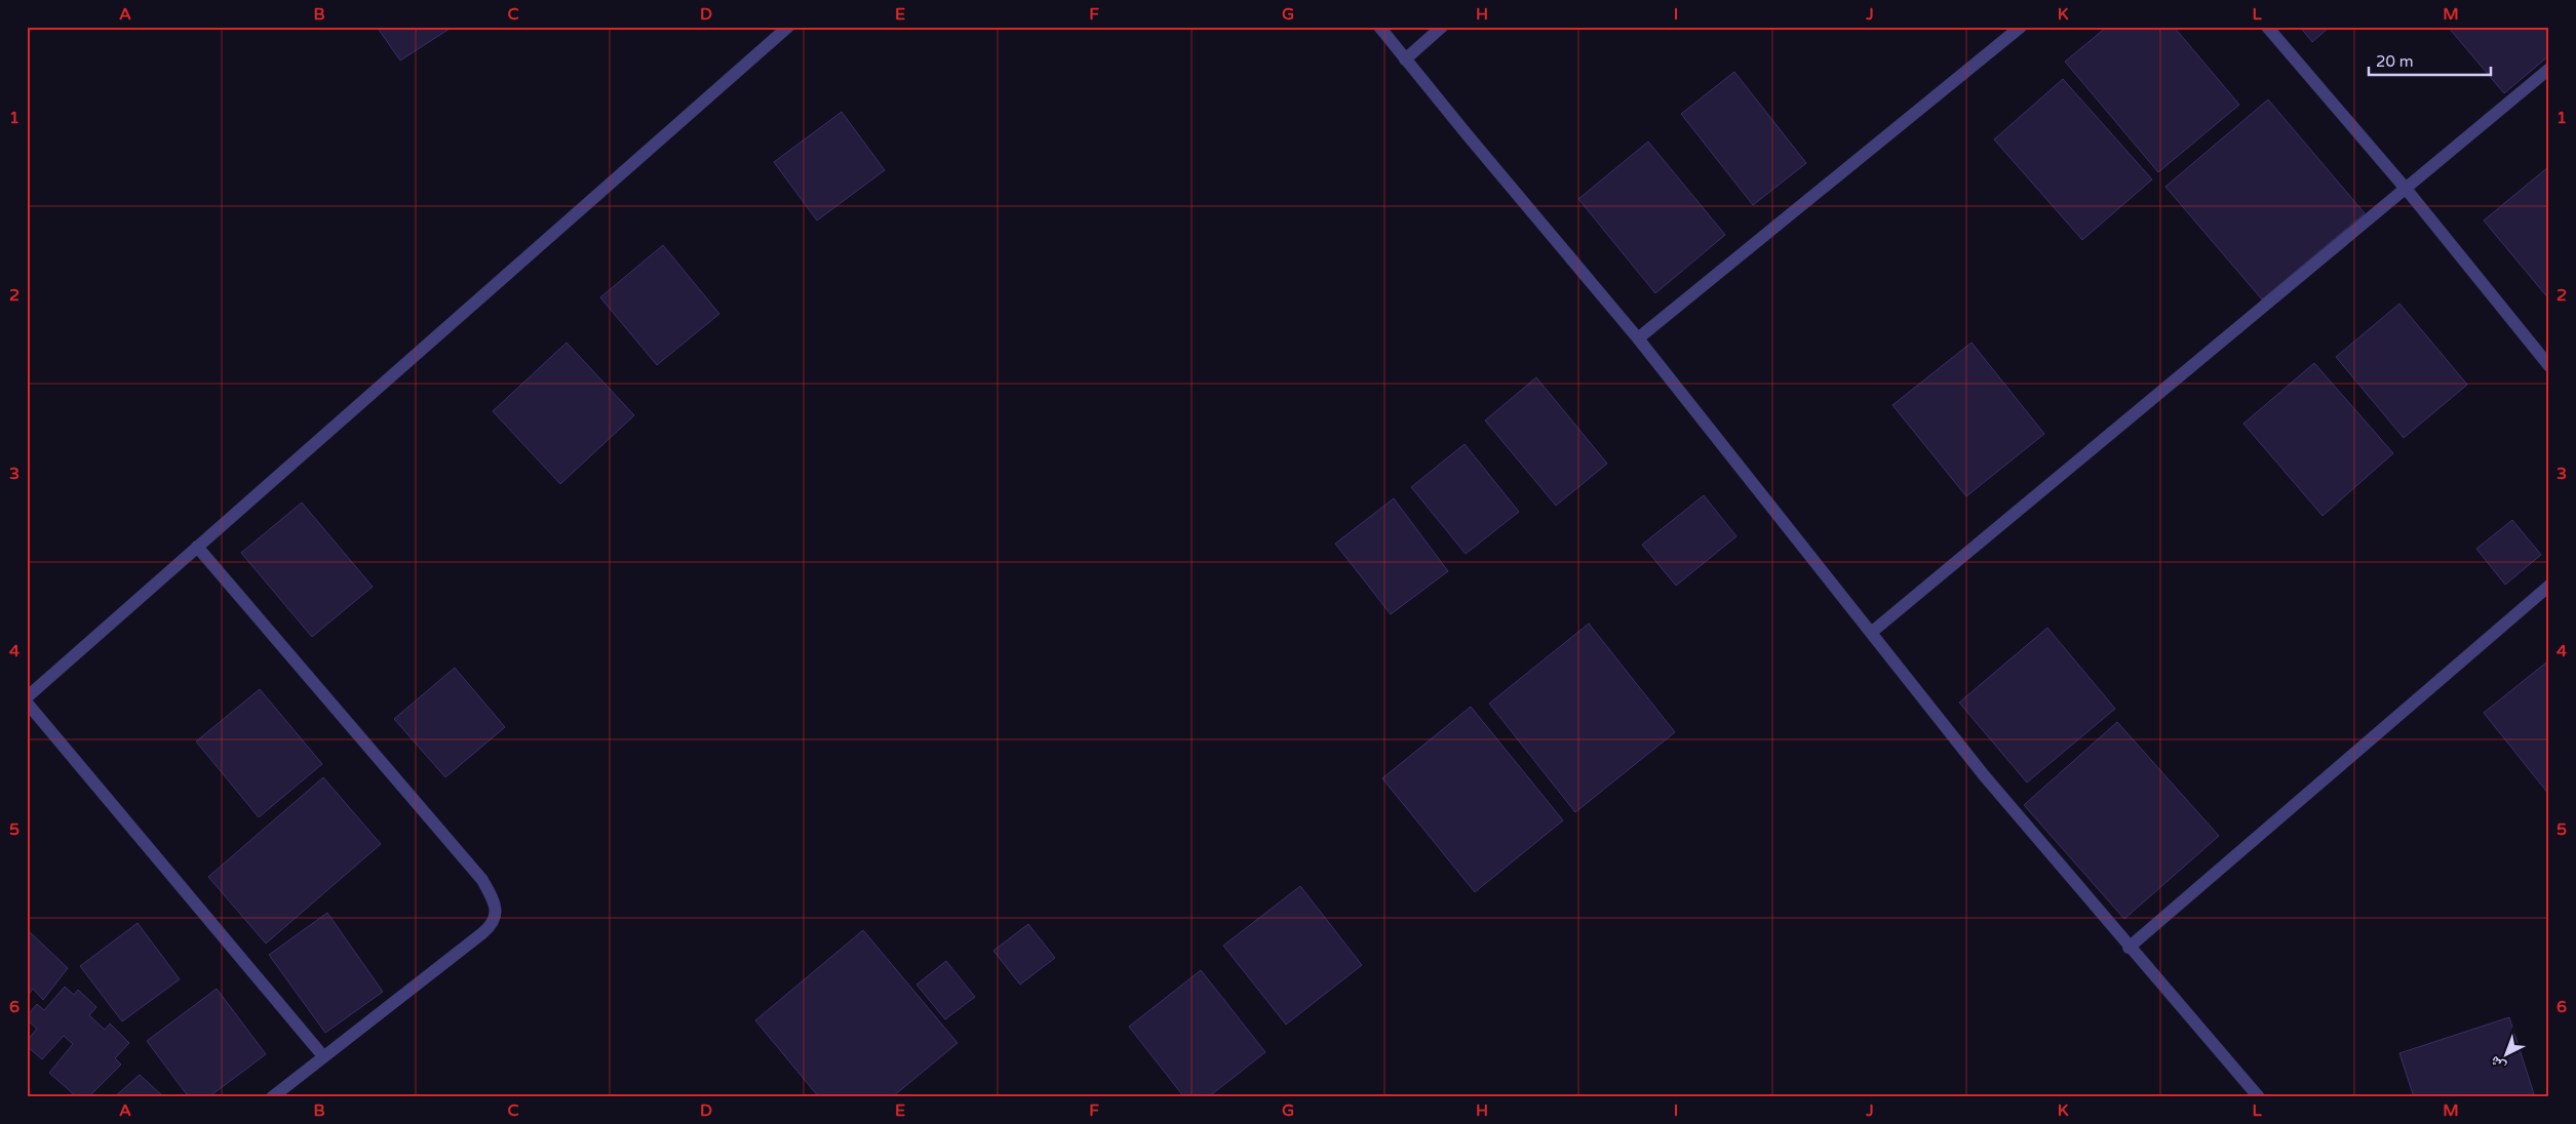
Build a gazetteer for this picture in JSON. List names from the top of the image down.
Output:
{
  "scale_bar": "20 m",
  "north": "bottom left",
  "grid": {
    "columns": [
      "A",
      "B",
      "C",
      "D",
      "E",
      "F",
      "G",
      "H",
      "I",
      "J",
      "K",
      "L",
      "M"
    ],
    "rows": [
      "1",
      "2",
      "3",
      "4",
      "5",
      "6"
    ]
  }
}
